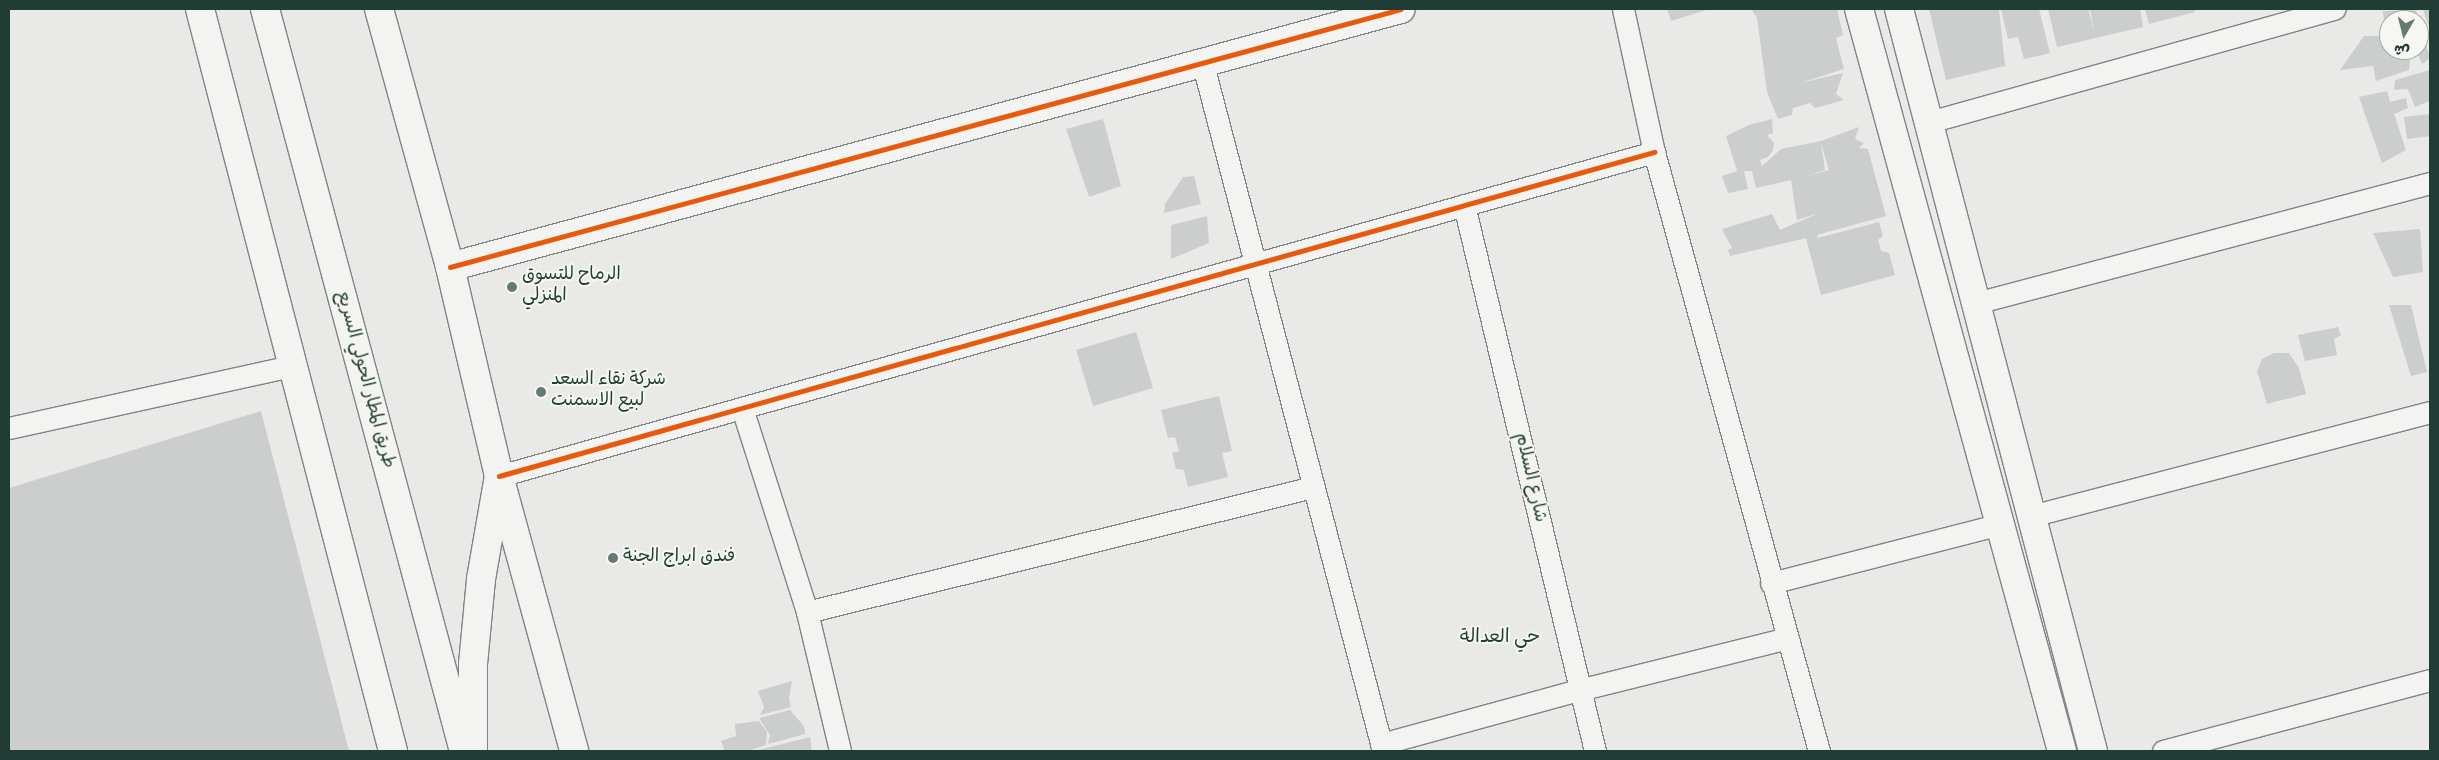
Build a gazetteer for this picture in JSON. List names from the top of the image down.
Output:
{
  "streets": {
    "main road": ["طريق المطار الحولي السريع"],
    "street": ["شارع السلام"]
  },
  "districts": ["حي العدالة"],
  "places": ["الرماح للتسوق المنزلي", "شركة نقاء السعد لبيع الاسمنت", "فندق ابراج الجنة"],
  "north": "bottom"
}
